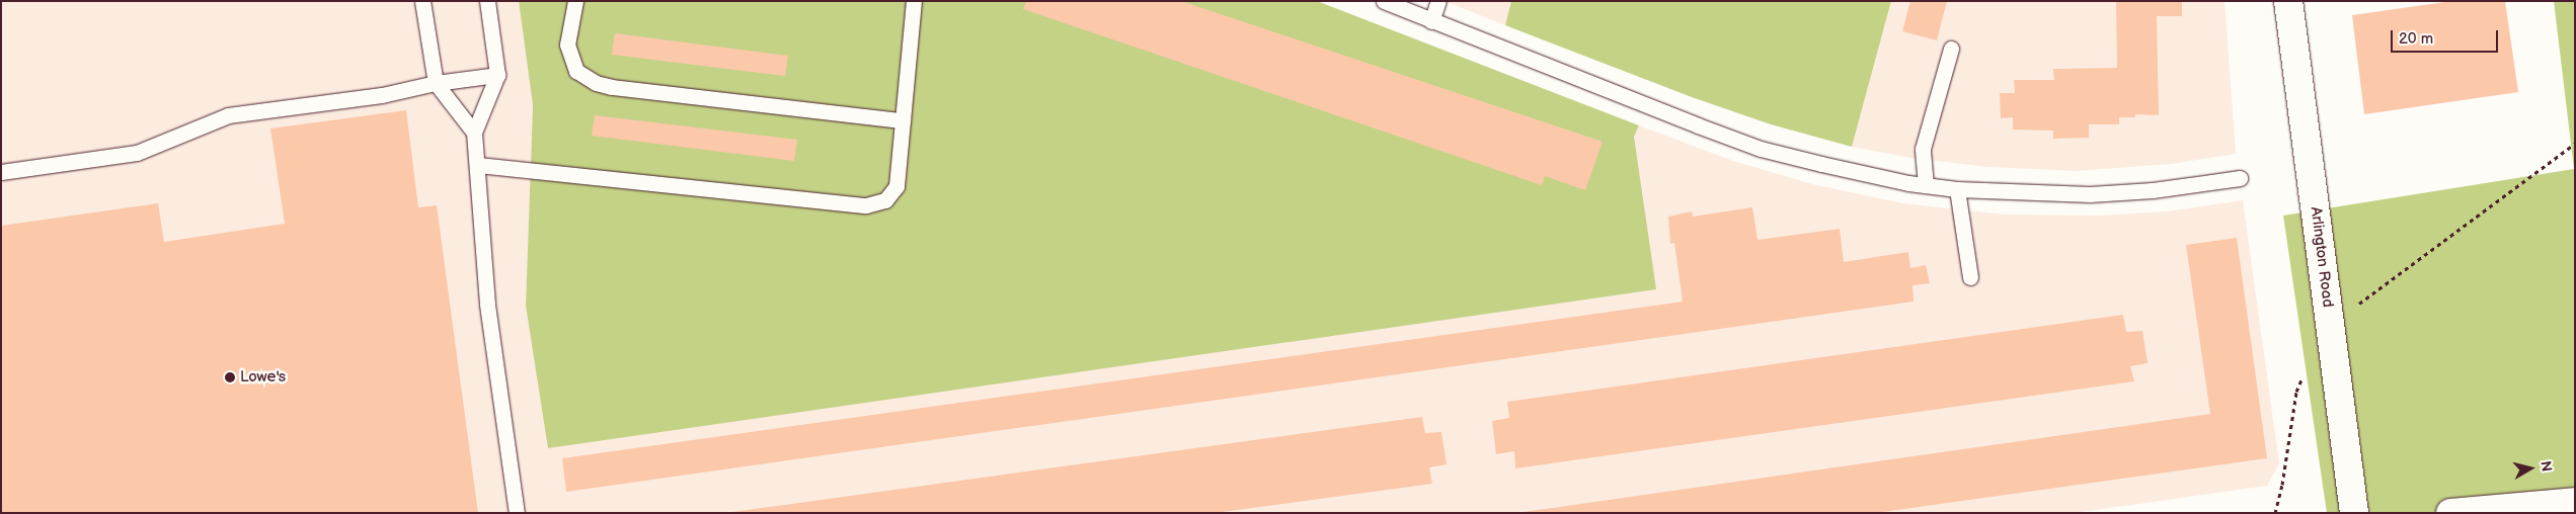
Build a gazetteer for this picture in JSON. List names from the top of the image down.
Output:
{
  "streets": {
    "street": ["Arlington Road"]
  },
  "places": ["Lowe's"],
  "scale_bar": "20 m",
  "north": "right"
}
